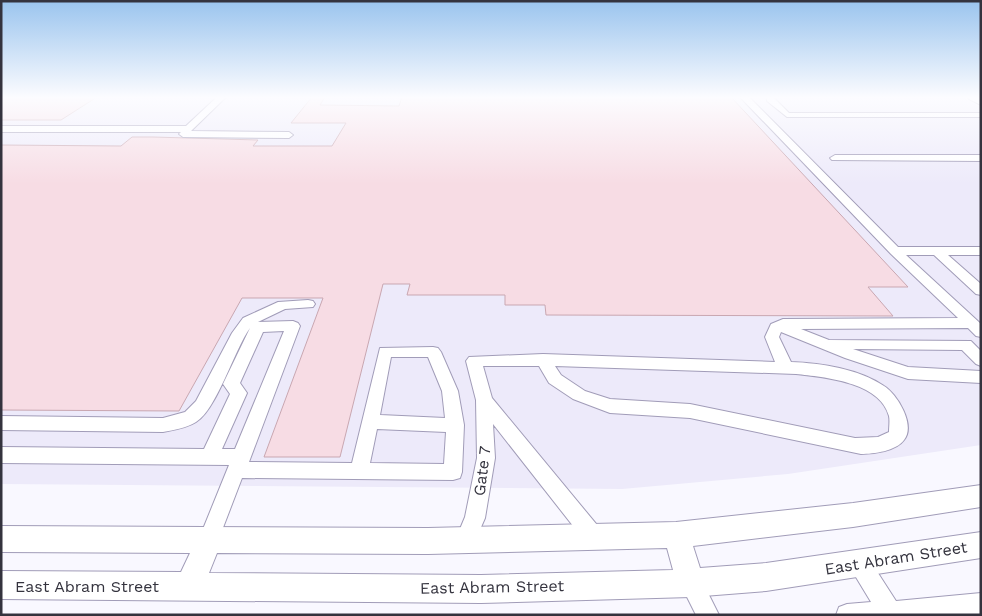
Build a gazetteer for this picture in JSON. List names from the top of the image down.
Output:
{
  "streets": {
    "main road": ["East Abram Street"],
    "lane": ["Gate 7"]
  }
}
